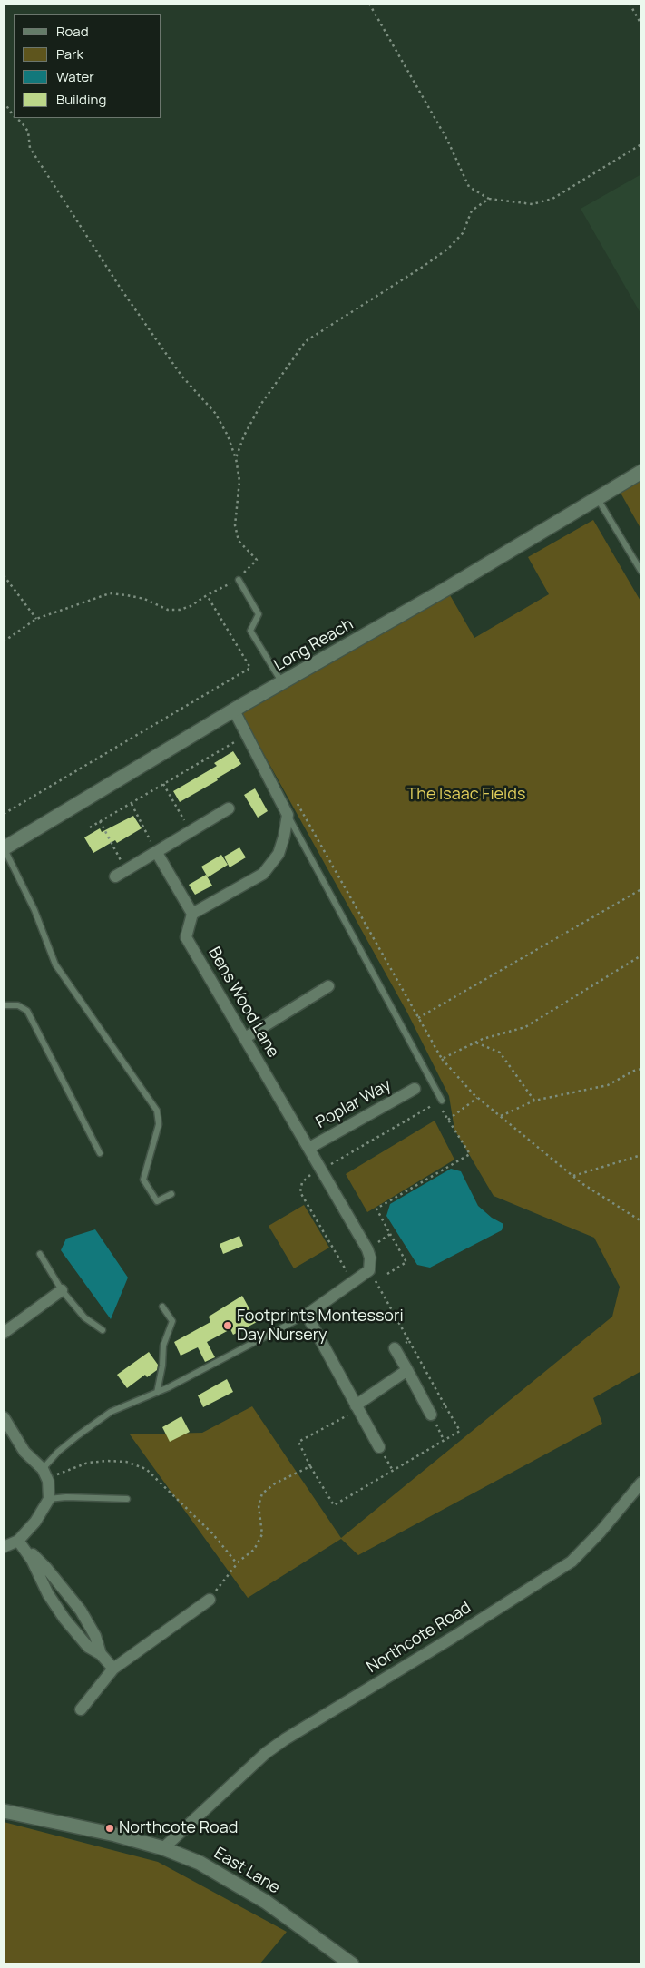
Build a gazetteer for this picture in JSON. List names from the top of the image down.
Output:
{
  "streets": {
    "street": [
      "Long Reach",
      "Bens Wood Lane",
      "Poplar Way",
      "Northcote Road",
      "East Lane"
    ]
  },
  "crossings": [
    ["Bens Wood Lane", "Poplar Way"],
    ["Northcote Road", "East Lane"]
  ],
  "parks": ["The Isaac Fields"],
  "places": ["Footprints Montessori Day Nursery", "Northcote Road"],
  "legend": [
    "Road",
    "Park",
    "Water",
    "Building"
  ]
}
